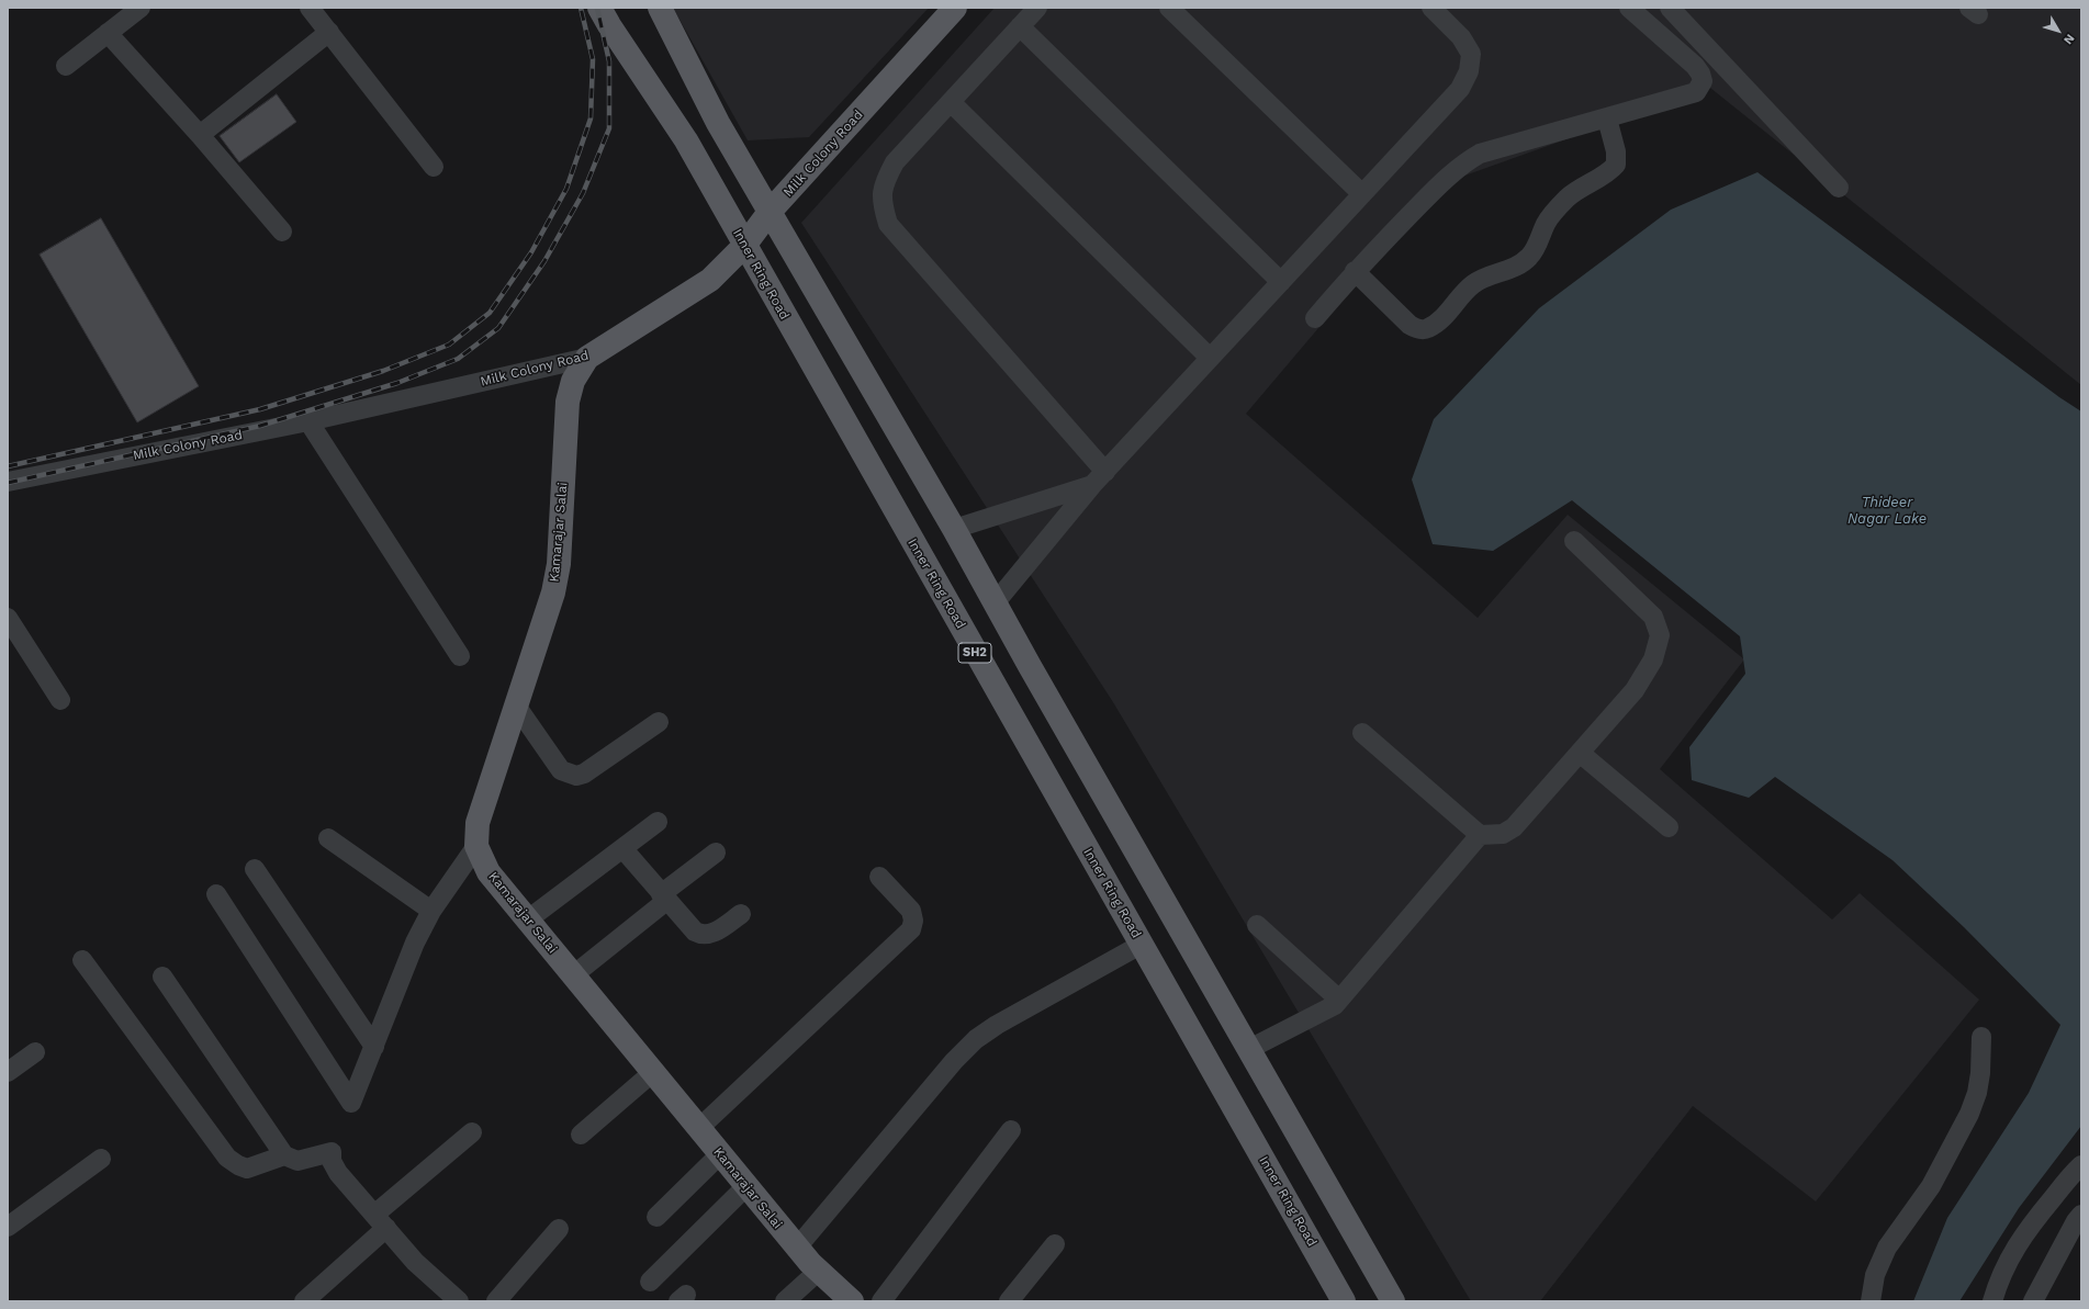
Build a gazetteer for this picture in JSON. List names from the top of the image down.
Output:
{
  "streets": {
    "main road": [
      "Milk Colony Road",
      "Inner Ring Road",
      "Kamarajar Salai",
      "SH2"
    ]
  },
  "crossings": [
    ["Milk Colony Road", "Inner Ring Road"],
    ["Milk Colony Road", "Kamarajar Salai"]
  ],
  "water": ["Thideer Nagar Lake"],
  "north": "bottom right"
}
